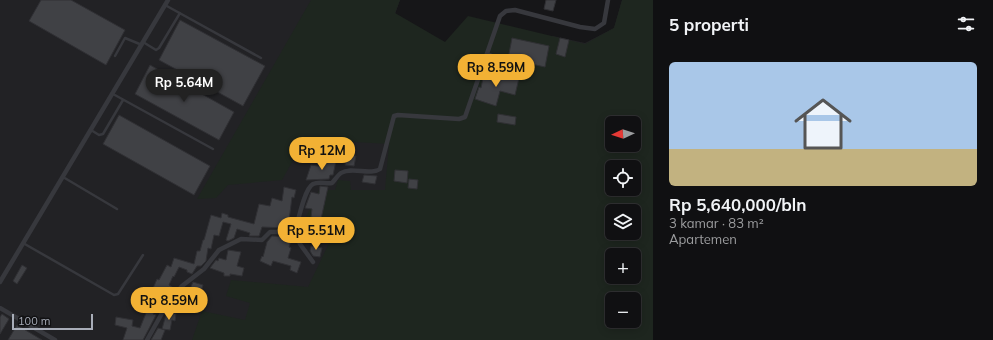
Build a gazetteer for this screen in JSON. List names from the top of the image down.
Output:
{
  "scale_bar": "100 m",
  "north": "left",
  "page": {
    "heading": "5 properti",
    "list": [
      {
        "name": "Rp 5,640,000/bln",
        "note": "3 kamar · 83 m² · Apartemen"
      }
    ],
    "price": [
      "Rp 8.59M",
      "Rp 5.64M",
      "Rp 12M",
      "Rp 5.51M",
      "Rp 8.59M"
    ],
    "map_buttons": ["+", "−"],
    "scale": "100 m"
  }
}
